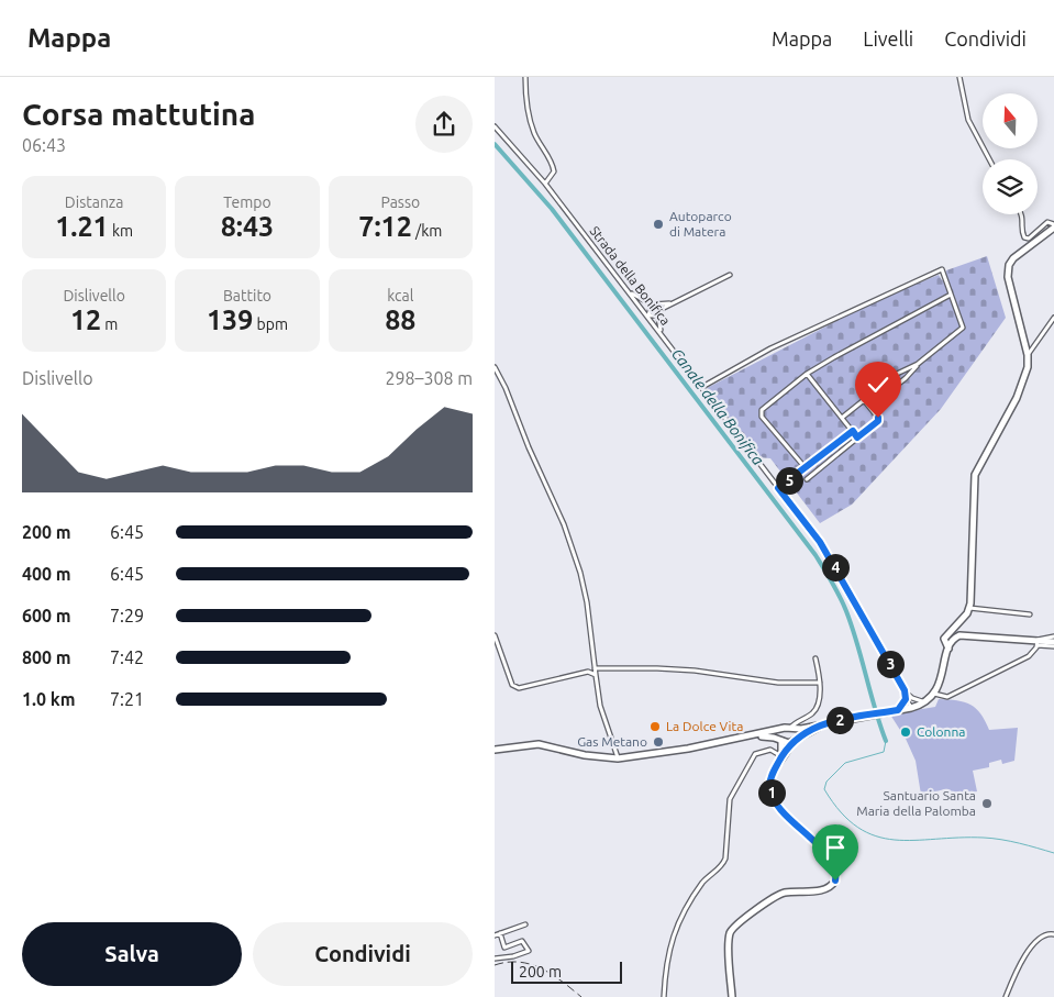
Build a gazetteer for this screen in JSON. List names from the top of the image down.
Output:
{
  "streets": {
    "street": ["Strada della Bonifica"]
  },
  "water": ["Canale della Bonifica"],
  "places": [
    "Autoparco di Matera",
    "La Dolce Vita",
    "Colonna",
    "Gas Metano",
    "Santuario Santa Maria della Palomba"
  ],
  "scale_bar": "200 m",
  "north": "top",
  "page": {
    "header": "Mappa",
    "nav": ["Mappa", "Livelli", "Condividi"],
    "heading": ["Corsa mattutina", "06:43"],
    "stats": [
      ["Distanza", "1.21 km"],
      ["Tempo", "8:43"],
      ["Passo", "7:12 /km"],
      ["Dislivello", "12 m"],
      ["Battito", "139 bpm"],
      ["kcal", "88"]
    ],
    "chart": ["Dislivello", "298–308 m"],
    "pins": [
      "5",
      "4",
      "3",
      "2",
      "1"
    ],
    "list": [
      {
        "name": "200 m",
        "note": "6:45"
      },
      {
        "name": "400 m",
        "note": "6:45"
      },
      {
        "name": "600 m",
        "note": "7:29"
      },
      {
        "name": "800 m",
        "note": "7:42"
      },
      {
        "name": "1.0 km",
        "note": "7:21"
      }
    ],
    "buttons": ["Salva", "Condividi"],
    "scale": "200 m"
  }
}
